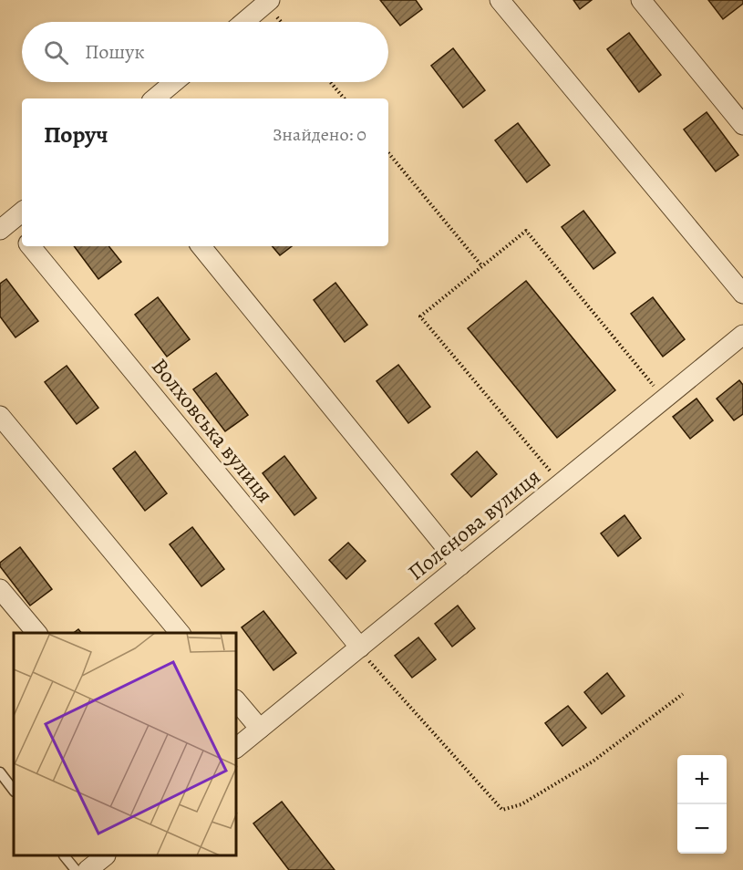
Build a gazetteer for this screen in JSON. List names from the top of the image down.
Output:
{
  "streets": {
    "street": ["Волховська вулиця", "Полєнова вулиця"]
  },
  "crossings": [
    ["Волховська вулиця", "Полєнова вулиця"]
  ],
  "page": {
    "search": "Пошук",
    "heading": ["Поруч", "Знайдено: 0"],
    "map_buttons": ["+", "−"]
  }
}
